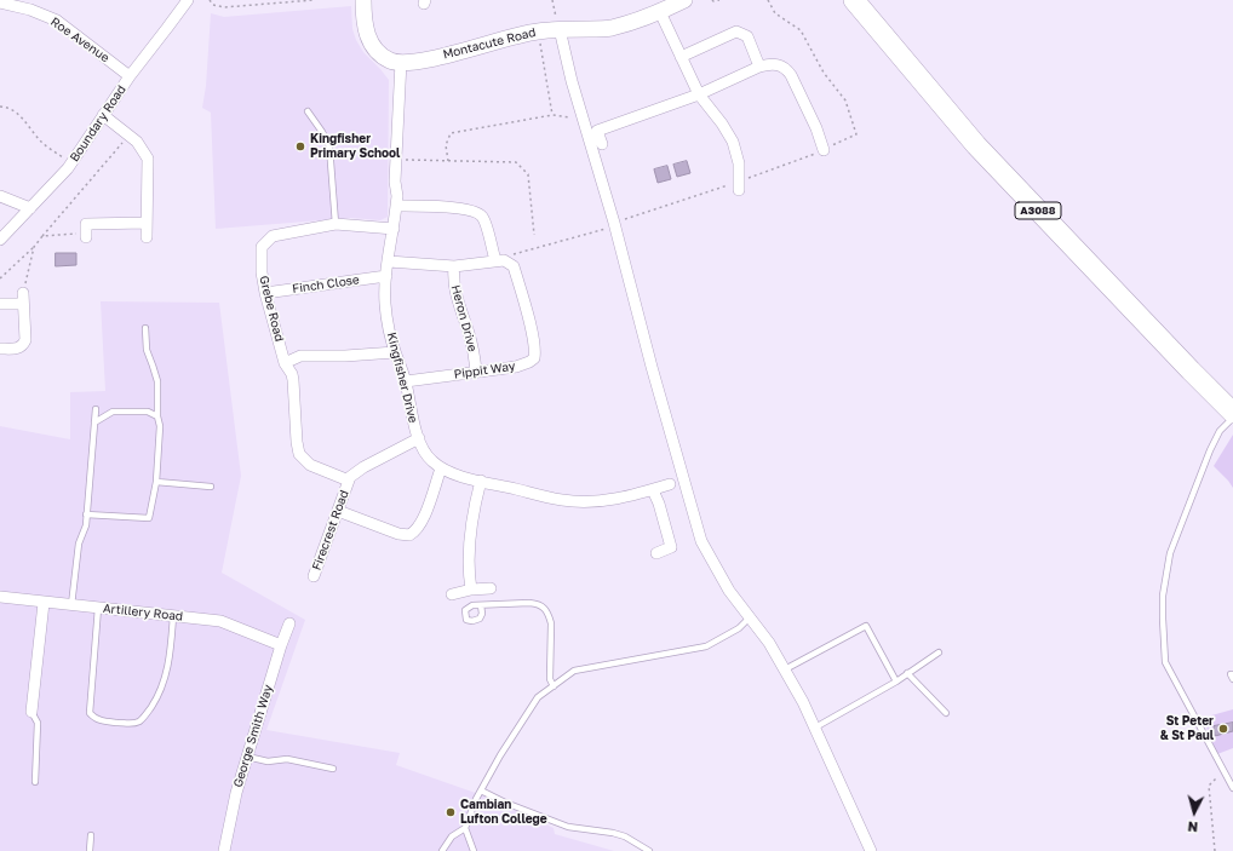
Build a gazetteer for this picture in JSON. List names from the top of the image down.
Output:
{
  "streets": {
    "highway": ["A3088"],
    "street": [
      "Roe Avenue",
      "Montacute Road",
      "Boundary Road",
      "Finch Close",
      "Grebe Road",
      "Heron Drive",
      "Pippit Way",
      "Kingfisher Drive",
      "Firecrest Road",
      "Artillery Road",
      "George Smith Way"
    ]
  },
  "crossings": [
    ["Roe Avenue", "Boundary Road"],
    ["Montacute Road", "Kingfisher Drive"],
    ["Finch Close", "Grebe Road"],
    ["Finch Close", "Kingfisher Drive"],
    ["Grebe Road", "Kingfisher Drive"],
    ["Grebe Road", "Firecrest Road"],
    ["Heron Drive", "Pippit Way"],
    ["Pippit Way", "Kingfisher Drive"],
    ["Kingfisher Drive", "Firecrest Road"],
    ["Artillery Road", "George Smith Way"]
  ],
  "places": ["Kingfisher Primary School", "St Peter & St Paul", "Cambian Lufton College"],
  "north": "bottom"
}
